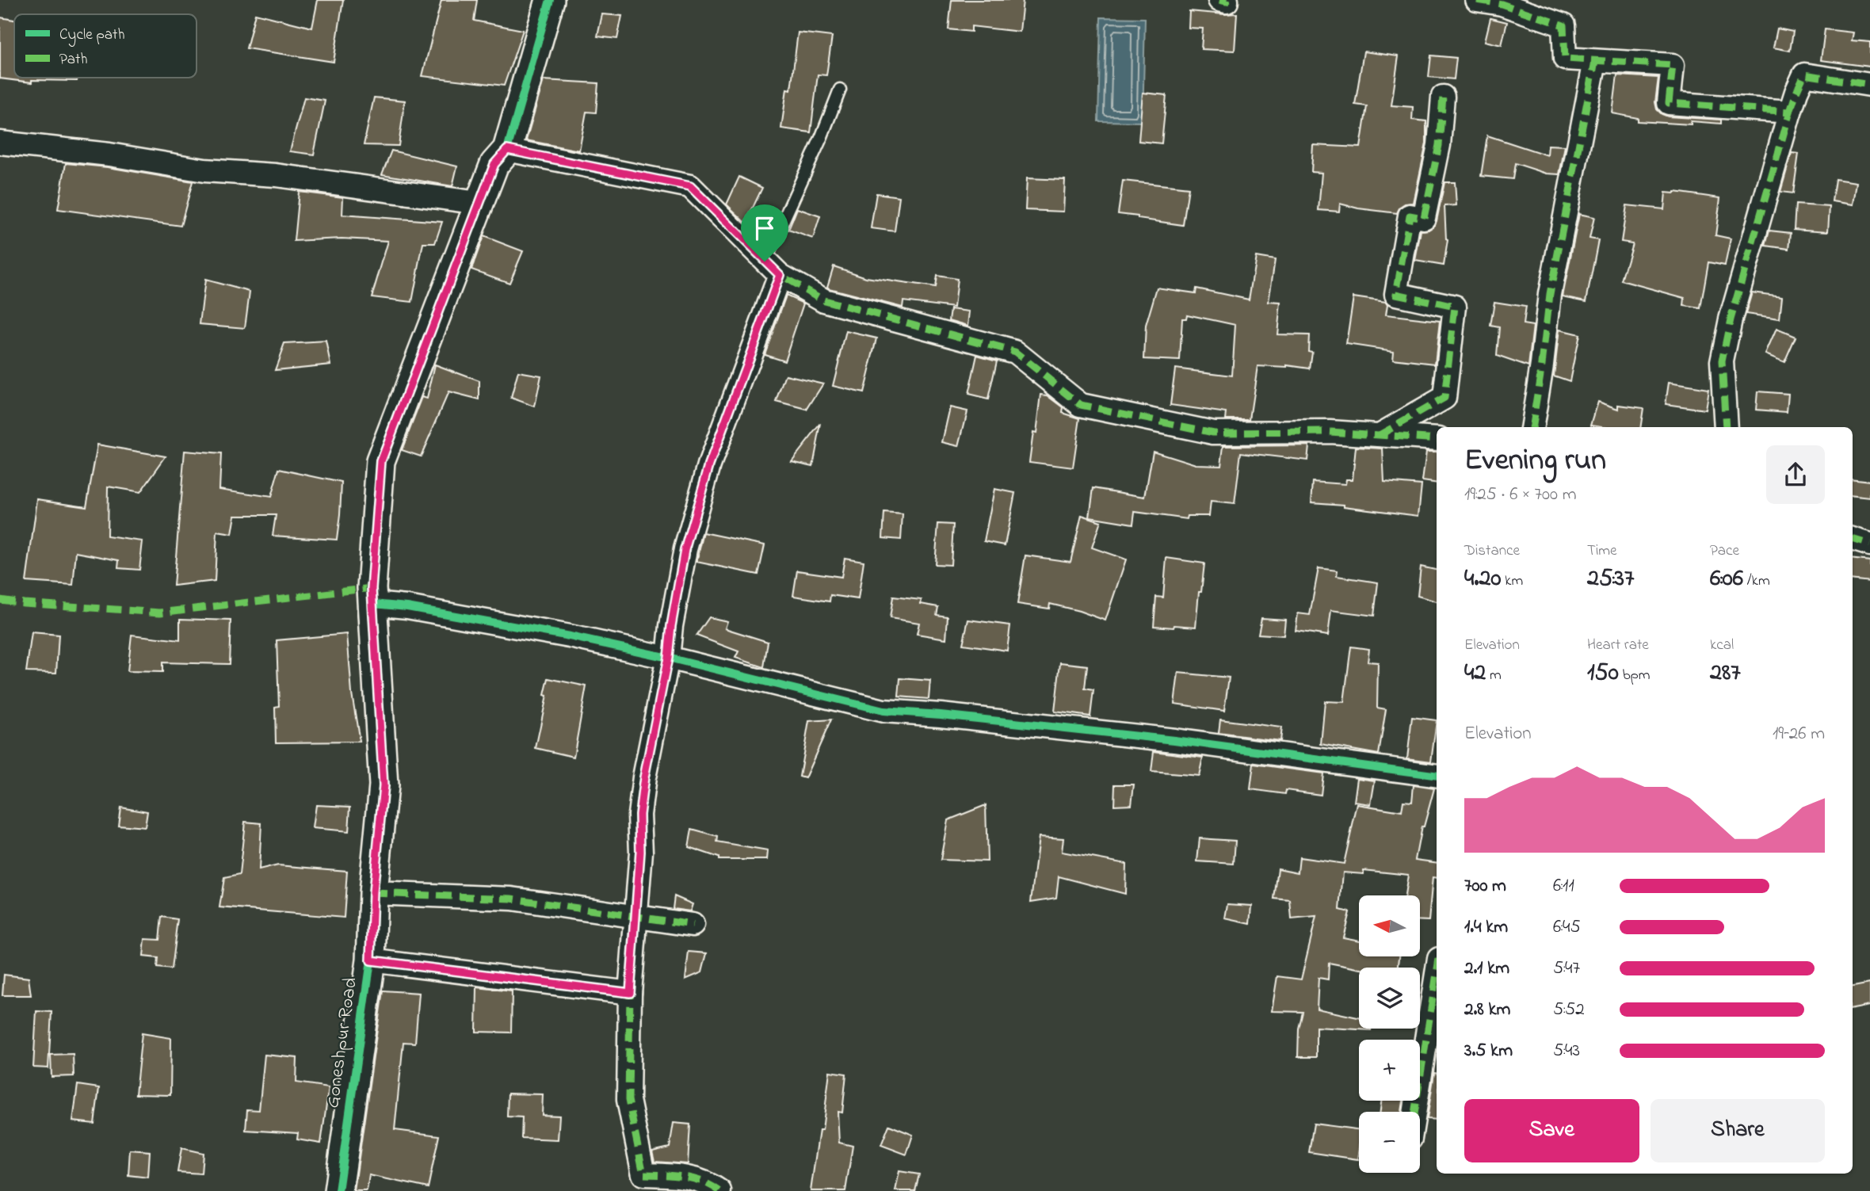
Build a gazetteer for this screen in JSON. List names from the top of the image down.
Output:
{
  "streets": {
    "street": ["Goneshpur Road"]
  },
  "legend": ["Cycle path", "Path"],
  "north": "left",
  "page": {
    "heading": ["Evening run", "19:25 · 6 × 700 m"],
    "stats": [
      ["Distance", "4.20 km"],
      ["Time", "25:37"],
      ["Pace", "6:06 /km"],
      ["Elevation", "42 m"],
      ["Heart rate", "150 bpm"],
      ["kcal", "287"]
    ],
    "chart": ["Elevation", "19–26 m"],
    "list": [
      {
        "name": "700 m",
        "note": "6:11"
      },
      {
        "name": "1.4 km",
        "note": "6:45"
      },
      {
        "name": "2.1 km",
        "note": "5:47"
      },
      {
        "name": "2.8 km",
        "note": "5:52"
      },
      {
        "name": "3.5 km",
        "note": "5:43"
      }
    ],
    "map_buttons": ["+", "−"],
    "buttons": ["Save", "Share"]
  }
}
